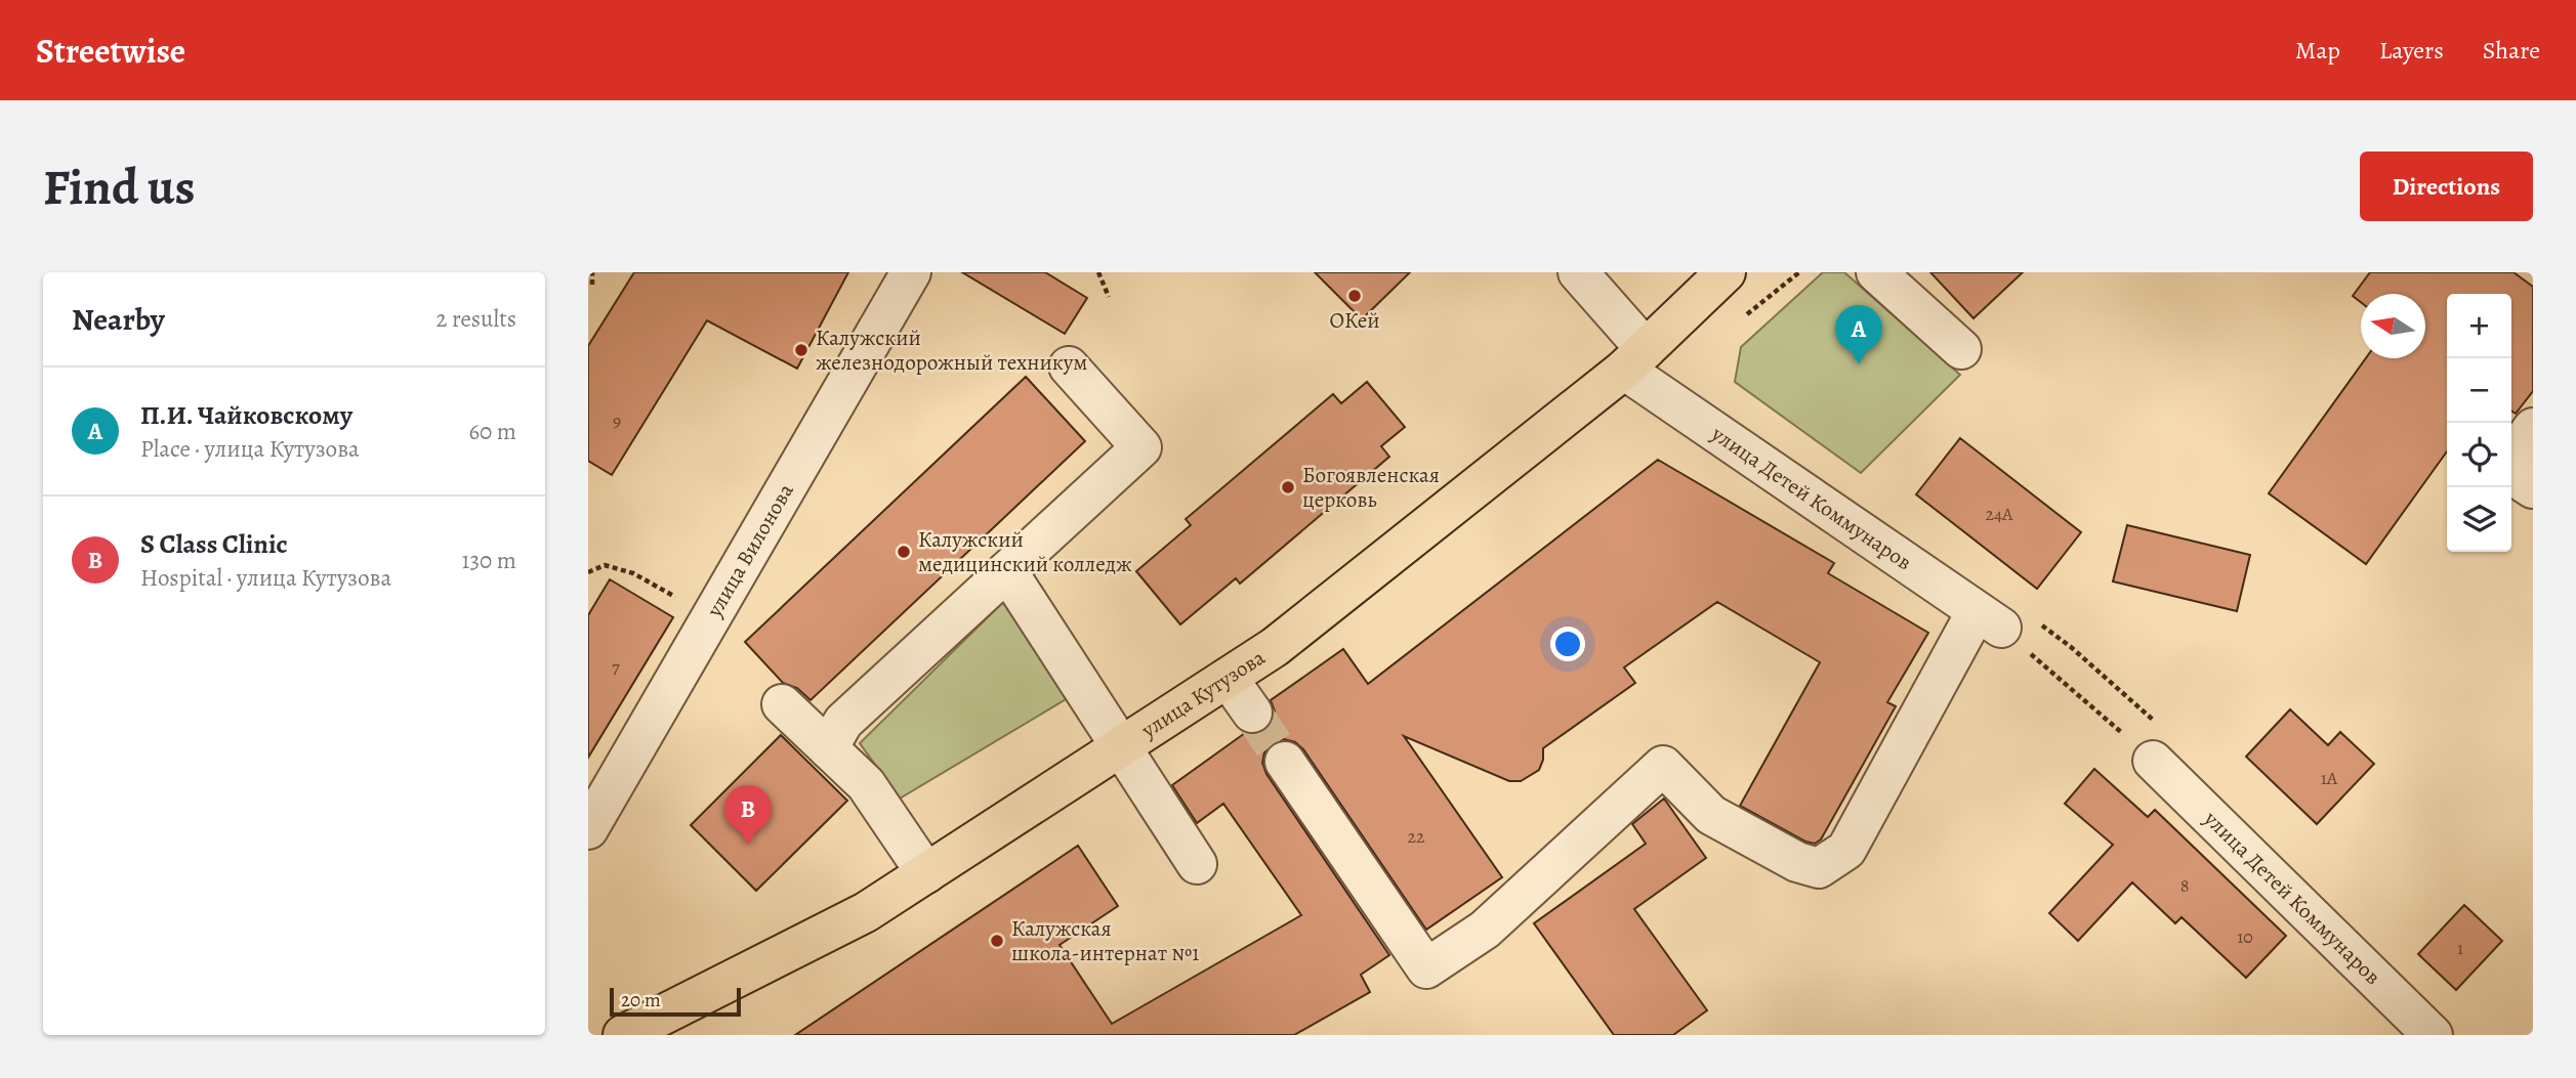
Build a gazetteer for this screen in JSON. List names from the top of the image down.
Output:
{
  "streets": {
    "main road": ["улица Кутузова"],
    "street": ["улица Детей Коммунаров", "улица Вилонова"]
  },
  "crossings": [
    ["улица Детей Коммунаров", "улица Кутузова"]
  ],
  "places": [
    "ОКей",
    "Калужский железнодорожный техникум",
    "Богоявленская церковь",
    "Калужский медицинский колледж",
    "Калужская школа-интернат №1"
  ],
  "house_numbers": [
    "9",
    "24А",
    "7",
    "1А",
    "22",
    "8",
    "10",
    "1"
  ],
  "scale_bar": "20 m",
  "north": "left",
  "page": {
    "header": "Streetwise",
    "nav": ["Map", "Layers", "Share"],
    "buttons": "Directions",
    "title": "Find us",
    "heading": ["Nearby", "2 results"],
    "map_buttons": ["+", "−"],
    "pins": ["A", "B"],
    "list": [
      {
        "mark": "A",
        "name": "П.И. Чайковскому",
        "note": "Place · улица Кутузова",
        "value": "60 m"
      },
      {
        "mark": "B",
        "name": "S Class Clinic",
        "note": "Hospital · улица Кутузова",
        "value": "130 m"
      }
    ],
    "scale": "20 m"
  }
}
